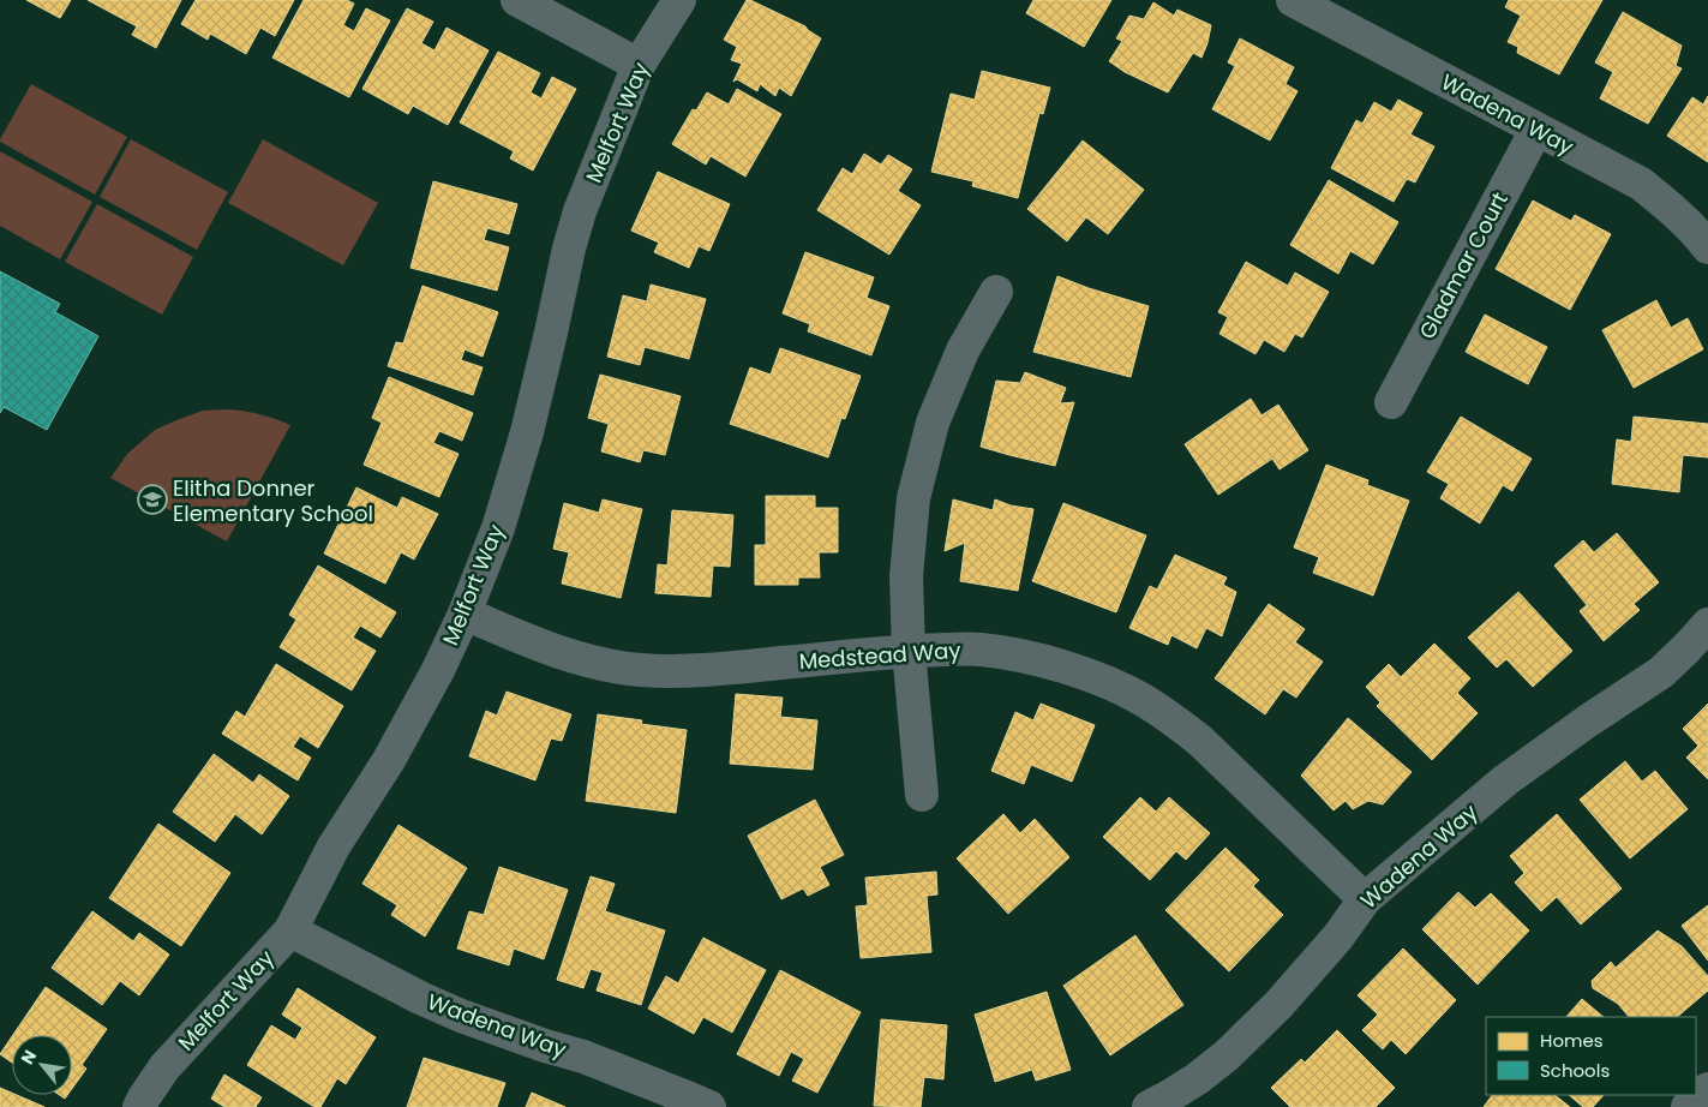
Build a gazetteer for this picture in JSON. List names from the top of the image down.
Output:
{
  "streets": {
    "street": [
      "Wadena Way",
      "Melfort Way",
      "Gladmar Court",
      "Medstead Way"
    ]
  },
  "crossings": [
    ["Wadena Way", "Melfort Way"],
    ["Wadena Way", "Gladmar Court"],
    ["Wadena Way", "Medstead Way"],
    ["Melfort Way", "Medstead Way"]
  ],
  "places": {
    "school or university": ["Elitha Donner Elementary School"]
  },
  "legend": ["Homes", "Schools"],
  "north": "top left"
}
